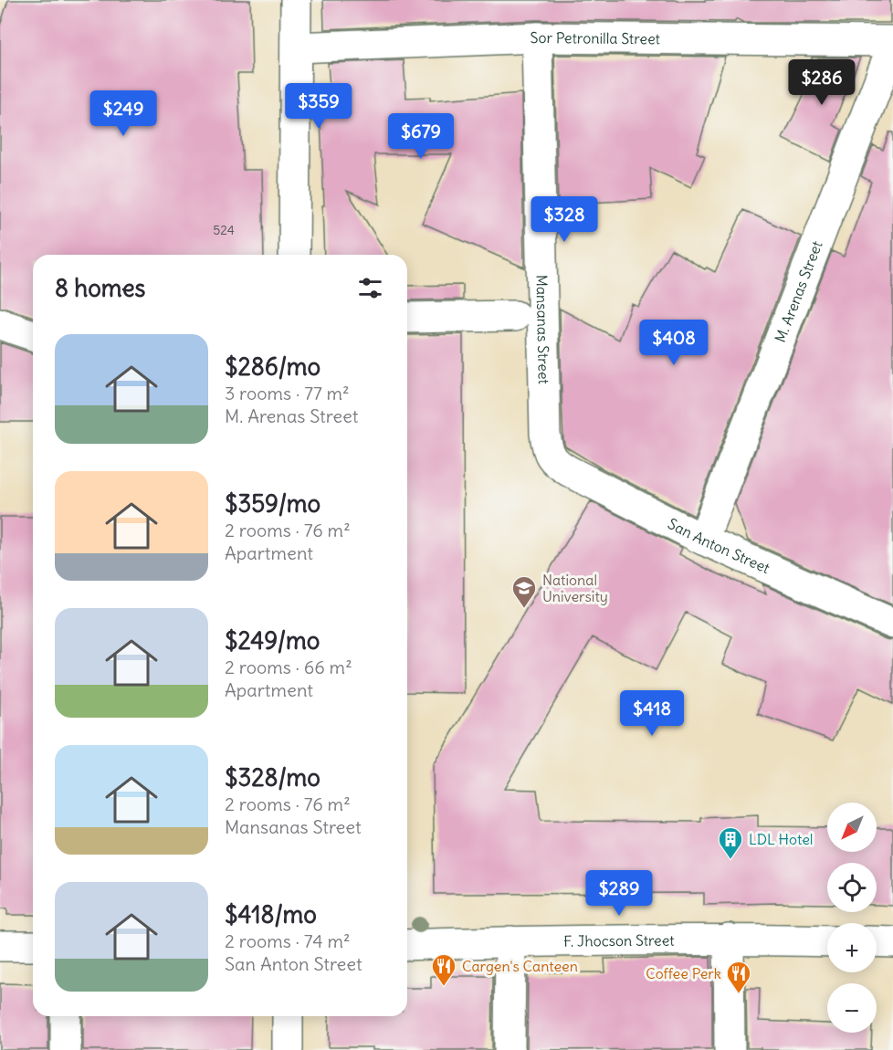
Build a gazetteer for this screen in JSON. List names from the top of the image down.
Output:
{
  "streets": {
    "street": [
      "Sor Petronilla Street",
      "M. Arenas Street",
      "Mansanas Street",
      "San Anton Street",
      "F. Jhocson Street"
    ]
  },
  "crossings": [
    ["Sor Petronilla Street", "M. Arenas Street"],
    ["Sor Petronilla Street", "Mansanas Street"],
    ["M. Arenas Street", "San Anton Street"],
    ["Mansanas Street", "San Anton Street"]
  ],
  "places": {
    "school or university": ["National University"],
    "building": ["LDL Hotel"],
    "restaurant": ["Cargen's Canteen", "Coffee Perk"]
  },
  "house_numbers": ["524"],
  "north": "bottom left",
  "page": {
    "price": [
      "$286",
      "$359",
      "$249",
      "$679",
      "$328",
      "$408",
      "$418",
      "$289"
    ],
    "heading": "8 homes",
    "list": [
      {
        "name": "$286/mo",
        "note": "3 rooms · 77 m² · M. Arenas Street"
      },
      {
        "name": "$359/mo",
        "note": "2 rooms · 76 m² · Apartment"
      },
      {
        "name": "$249/mo",
        "note": "2 rooms · 66 m² · Apartment"
      },
      {
        "name": "$328/mo",
        "note": "2 rooms · 76 m² · Mansanas Street"
      },
      {
        "name": "$418/mo",
        "note": "2 rooms · 74 m² · San Anton Street"
      }
    ],
    "map_buttons": ["+", "−"]
  }
}
